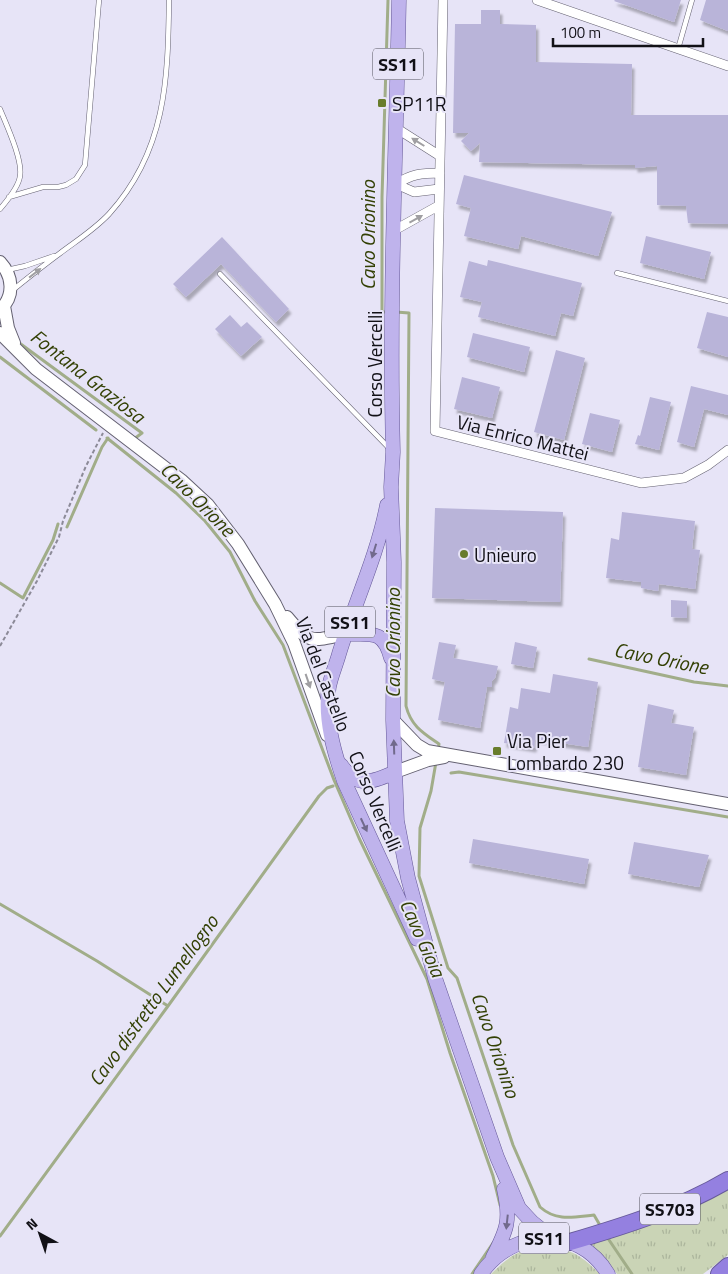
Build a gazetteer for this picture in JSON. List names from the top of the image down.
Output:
{
  "streets": {
    "highway": ["SS703"],
    "main road": ["SS11", "Corso Vercelli", "Via del Castello"],
    "street": ["Via Enrico Mattei"]
  },
  "crossings": [
    ["Corso Vercelli", "Via del Castello"],
    ["Corso Vercelli", "SS703"]
  ],
  "water": [
    "Cavo Orionino",
    "Fontana Graziosa",
    "Cavo Orione",
    "Cavo Gioia",
    "Cavo distretto Lumellogno"
  ],
  "places": {
    "transit": ["SP11R", "Via Pier Lombardo 230"],
    "other": ["Unieuro"]
  },
  "scale_bar": "100 m",
  "north": "top left"
}
